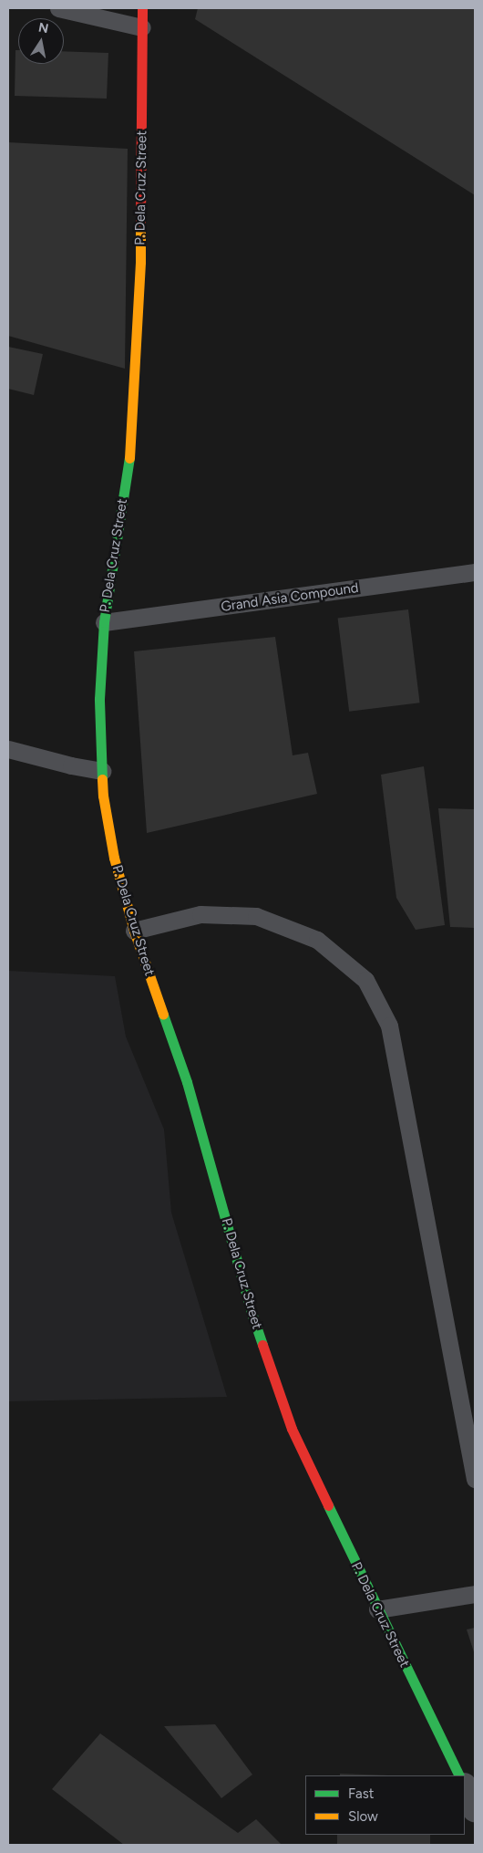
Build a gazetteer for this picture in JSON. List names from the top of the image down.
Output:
{
  "streets": {
    "street": ["P. Dela Cruz Street"],
    "lane": ["Grand Asia Compound"]
  },
  "crossings": [
    ["P. Dela Cruz Street", "Grand Asia Compound"]
  ],
  "legend": ["Fast", "Slow"],
  "north": "top"
}
